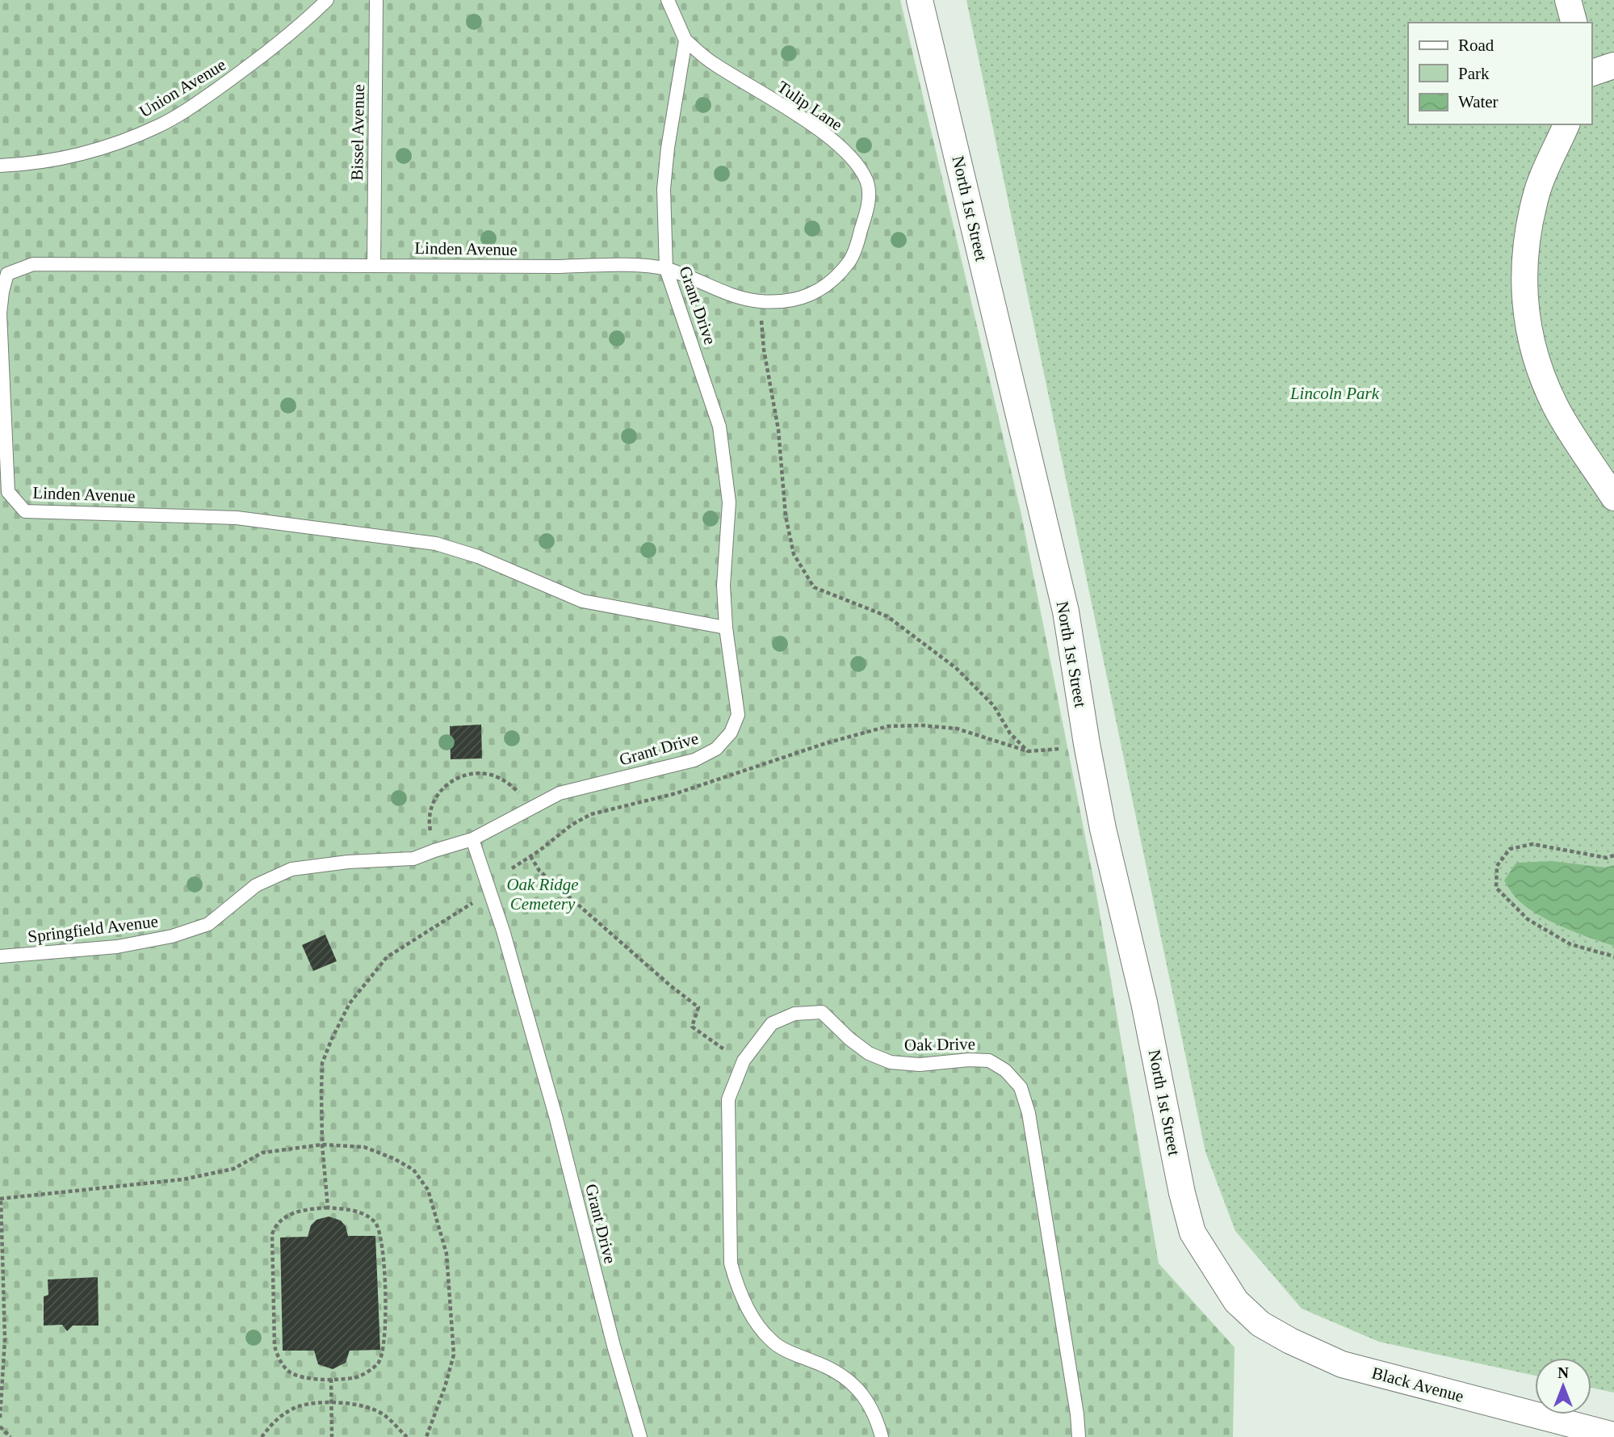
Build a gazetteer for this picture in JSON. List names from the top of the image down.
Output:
{
  "streets": {
    "street": ["North 1st Street", "Black Avenue"],
    "lane": [
      "Union Avenue",
      "Tulip Lane",
      "Bissel Avenue",
      "Linden Avenue",
      "Grant Drive",
      "Springfield Avenue",
      "Oak Drive"
    ]
  },
  "crossings": [
    ["Tulip Lane", "Linden Avenue"],
    ["Tulip Lane", "Grant Drive"],
    ["Bissel Avenue", "Linden Avenue"],
    ["North 1st Street", "Black Avenue"],
    ["Linden Avenue", "Grant Drive"],
    ["Grant Drive", "Springfield Avenue"]
  ],
  "parks": ["Lincoln Park", "Oak Ridge Cemetery"],
  "legend": ["Road", "Park", "Water"],
  "north": "top"
}
